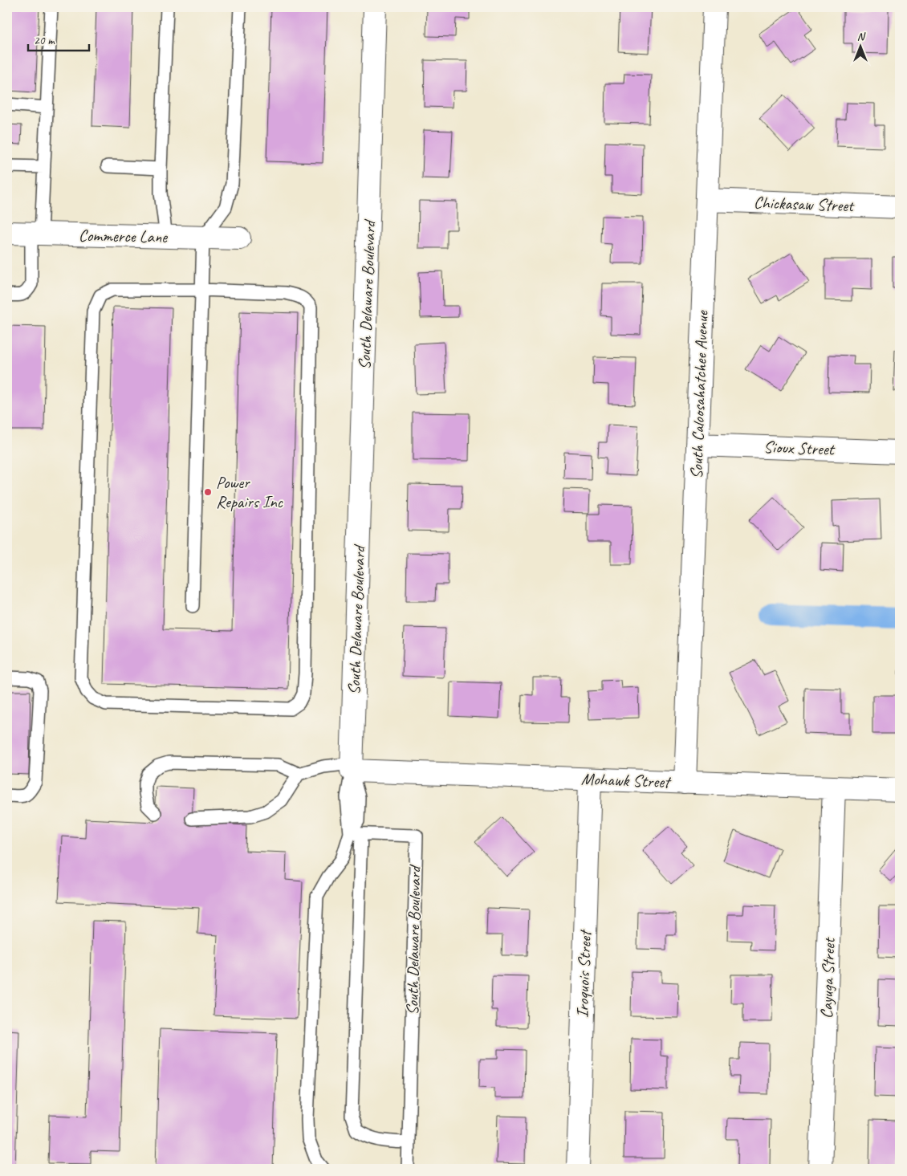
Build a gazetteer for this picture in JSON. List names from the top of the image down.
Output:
{
  "streets": {
    "street": [
      "Chickasaw Street",
      "Commerce Lane",
      "South Delaware Boulevard",
      "South Caloosahatchee Avenue",
      "Sioux Street",
      "Mohawk Street",
      "Iroquois Street",
      "Cayuga Street"
    ]
  },
  "crossings": [
    ["Chickasaw Street", "South Caloosahatchee Avenue"],
    ["South Delaware Boulevard", "Mohawk Street"],
    ["South Caloosahatchee Avenue", "Sioux Street"],
    ["South Caloosahatchee Avenue", "Mohawk Street"],
    ["Mohawk Street", "Iroquois Street"],
    ["Mohawk Street", "Cayuga Street"]
  ],
  "places": ["Power Repairs Inc"],
  "scale_bar": "20 m",
  "north": "top"
}
